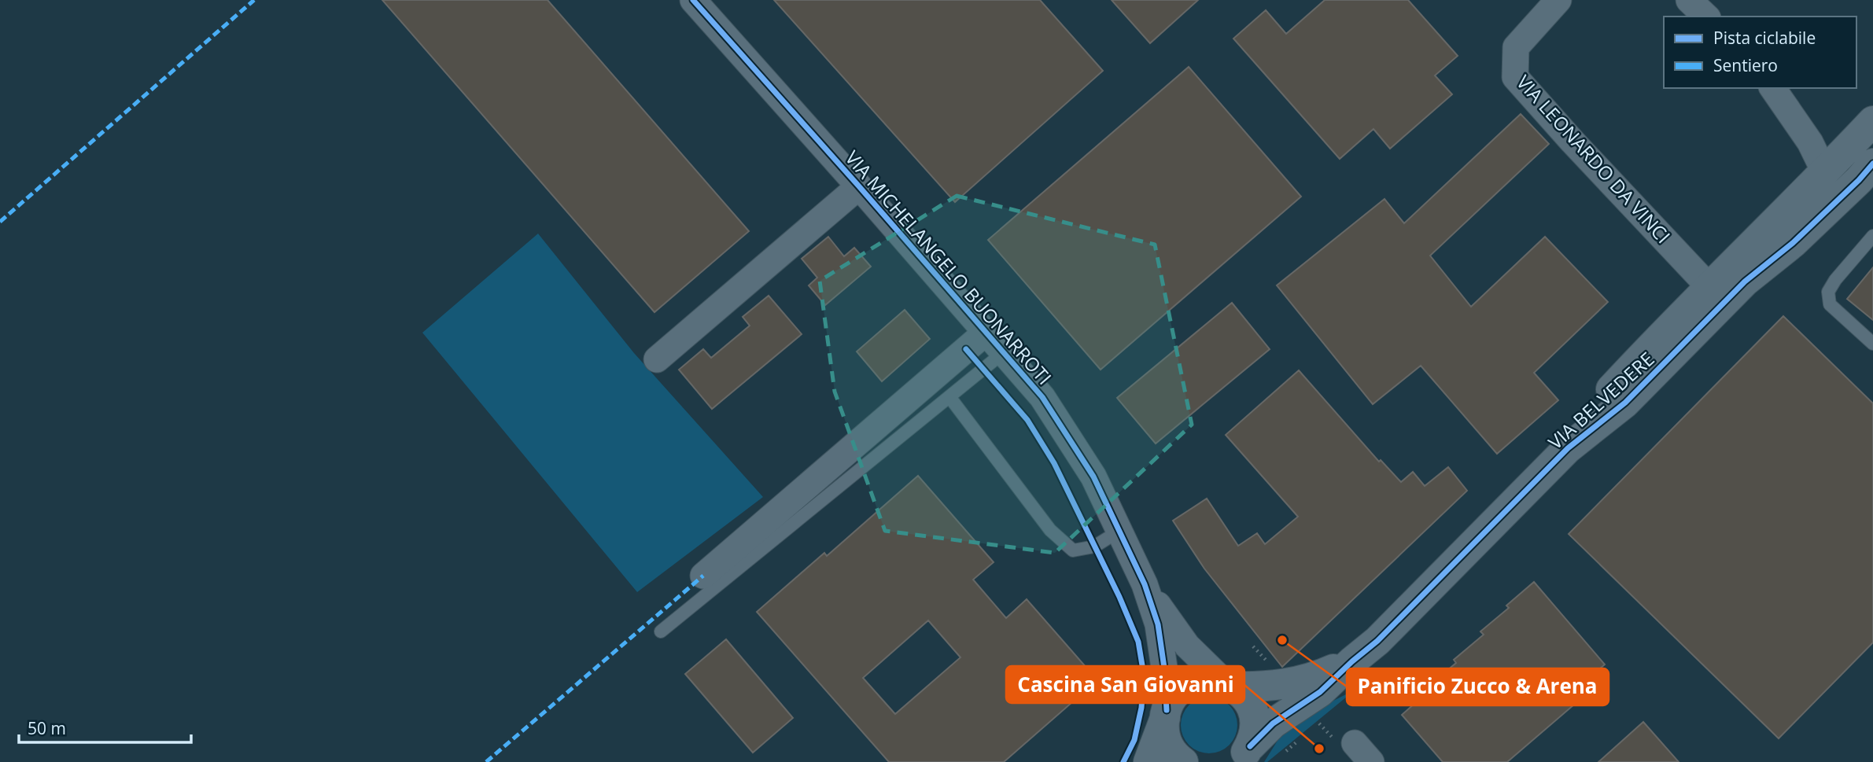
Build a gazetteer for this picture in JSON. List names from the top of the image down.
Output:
{
  "streets": {
    "street": ["VIA LEONARDO DA VINCI", "VIA MICHELANGELO BUONARROTI", "VIA BELVEDERE"]
  },
  "crossings": [
    ["VIA LEONARDO DA VINCI", "VIA BELVEDERE"],
    ["VIA MICHELANGELO BUONARROTI", "VIA BELVEDERE"]
  ],
  "places": ["Panificio Zucco & Arena", "Cascina San Giovanni"],
  "legend": ["Pista ciclabile", "Sentiero"],
  "scale_bar": "50 m"
}
